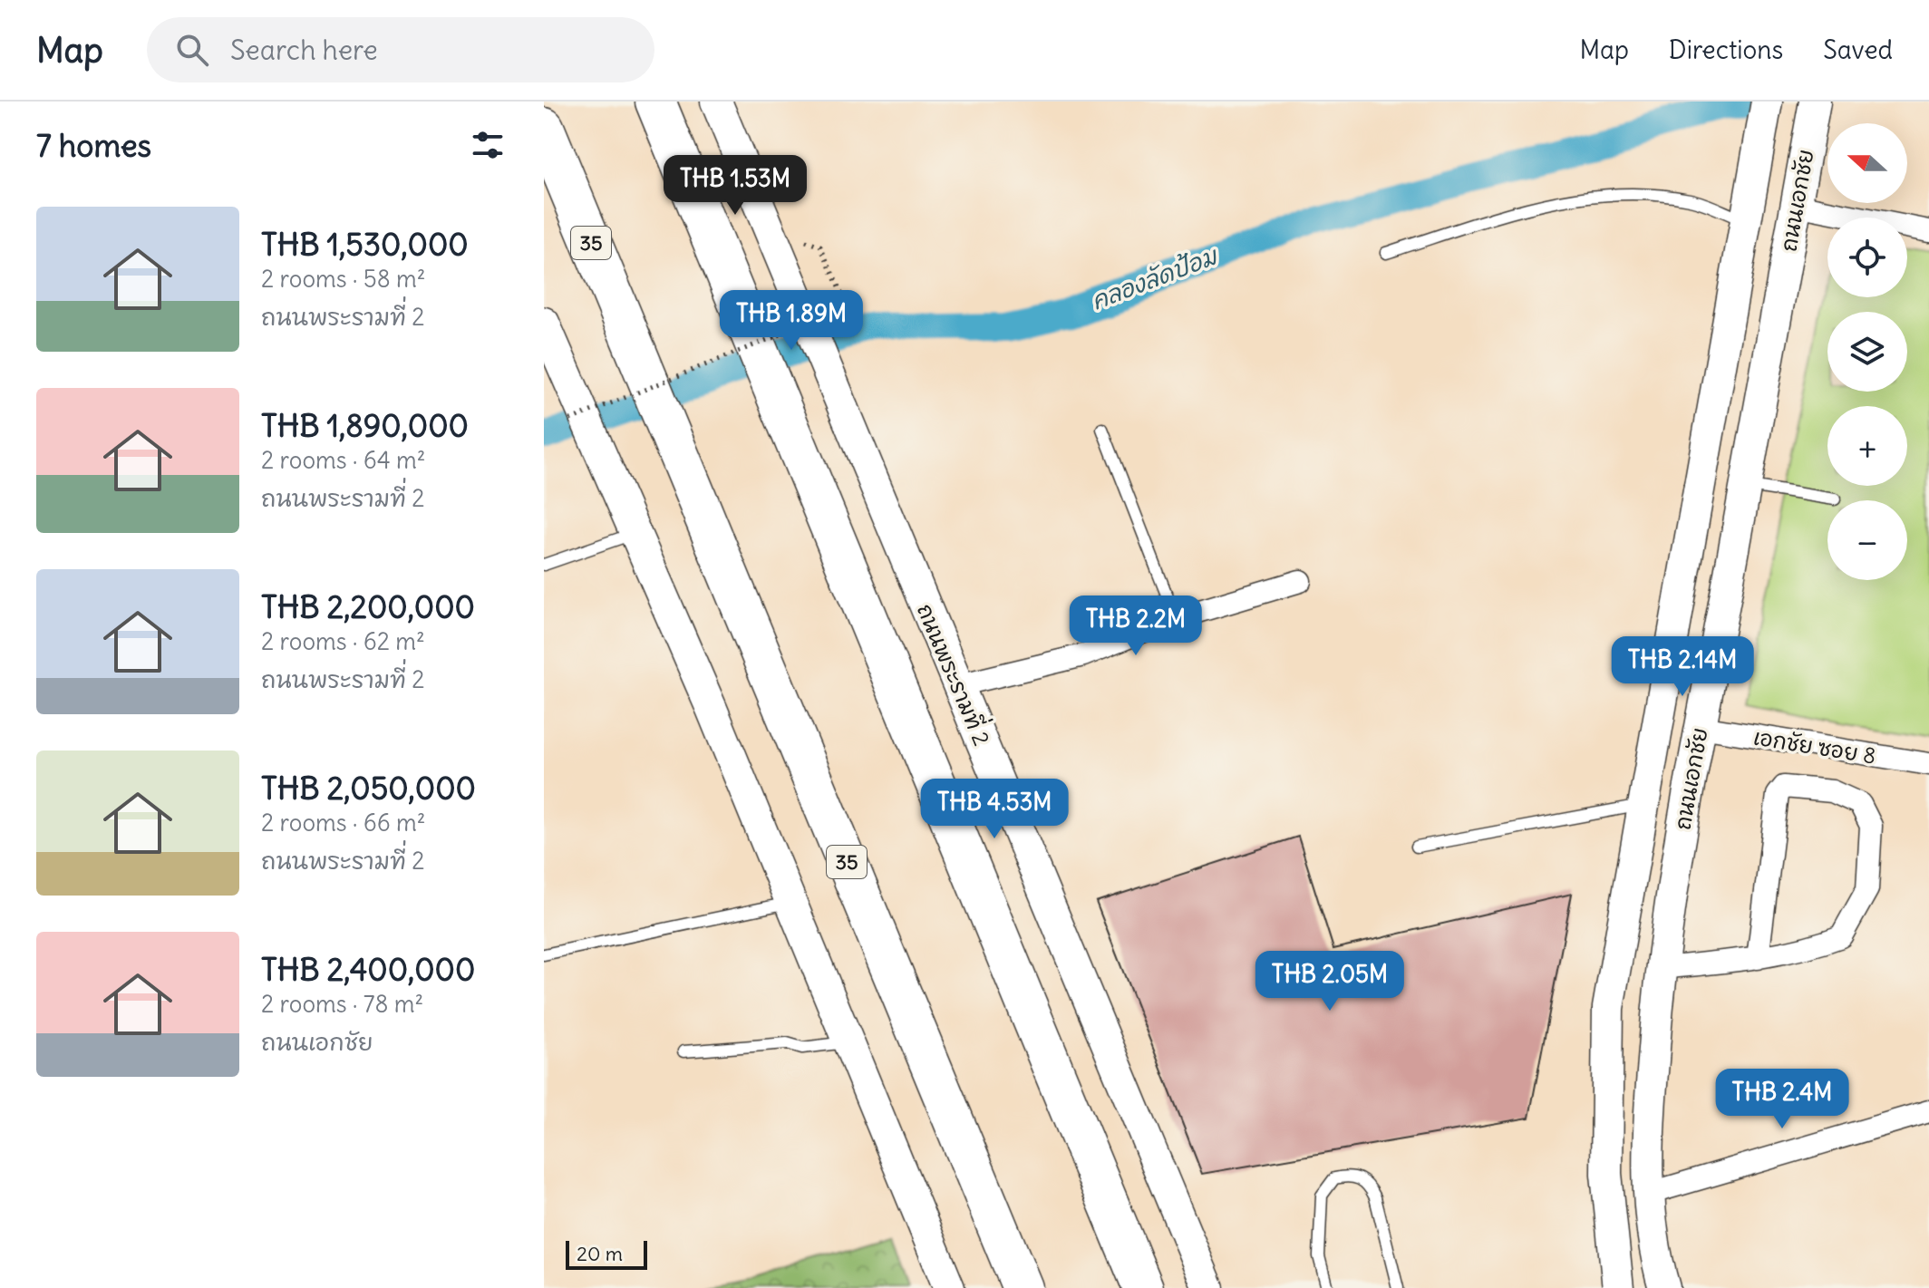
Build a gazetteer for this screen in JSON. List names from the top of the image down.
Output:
{
  "streets": {
    "highway": ["35"],
    "main road": ["ถนนเอกชัย", "ถนนพระรามที่ 2"],
    "street": ["เอกชัย ซอย 8"]
  },
  "crossings": [
    ["ถนนเอกชัย", "เอกชัย ซอย 8"]
  ],
  "water": ["คลองลัดป้อม"],
  "scale_bar": "20 m",
  "north": "left",
  "page": {
    "header": "Map",
    "search": "Search here",
    "nav": ["Map", "Directions", "Saved"],
    "heading": "7 homes",
    "map_buttons": ["+", "−"],
    "price": [
      "THB 1.53M",
      "THB 1.89M",
      "THB 2.2M",
      "THB 2.14M",
      "THB 4.53M",
      "THB 2.05M",
      "THB 2.4M"
    ],
    "list": [
      {
        "name": "THB 1,530,000",
        "note": "2 rooms · 58 m² · ถนนพระรามที่ 2"
      },
      {
        "name": "THB 1,890,000",
        "note": "2 rooms · 64 m² · ถนนพระรามที่ 2"
      },
      {
        "name": "THB 2,200,000",
        "note": "2 rooms · 62 m² · ถนนพระรามที่ 2"
      },
      {
        "name": "THB 2,050,000",
        "note": "2 rooms · 66 m² · ถนนพระรามที่ 2"
      },
      {
        "name": "THB 2,400,000",
        "note": "2 rooms · 78 m² · ถนนเอกชัย"
      }
    ],
    "scale": "20 m"
  }
}
